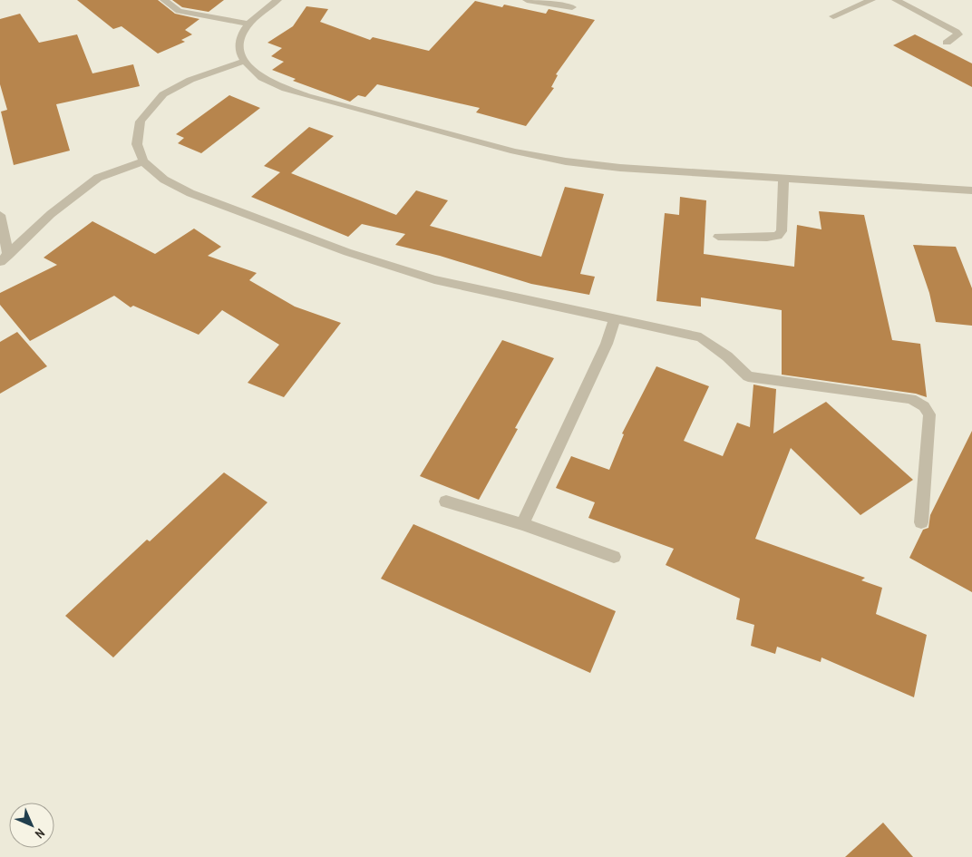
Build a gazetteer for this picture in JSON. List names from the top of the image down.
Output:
{
  "north": "bottom right"
}
